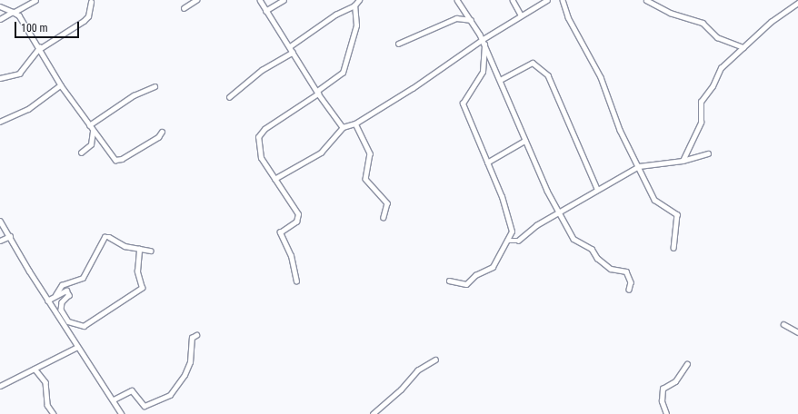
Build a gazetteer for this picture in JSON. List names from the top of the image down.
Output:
{
  "scale_bar": "100 m"
}
